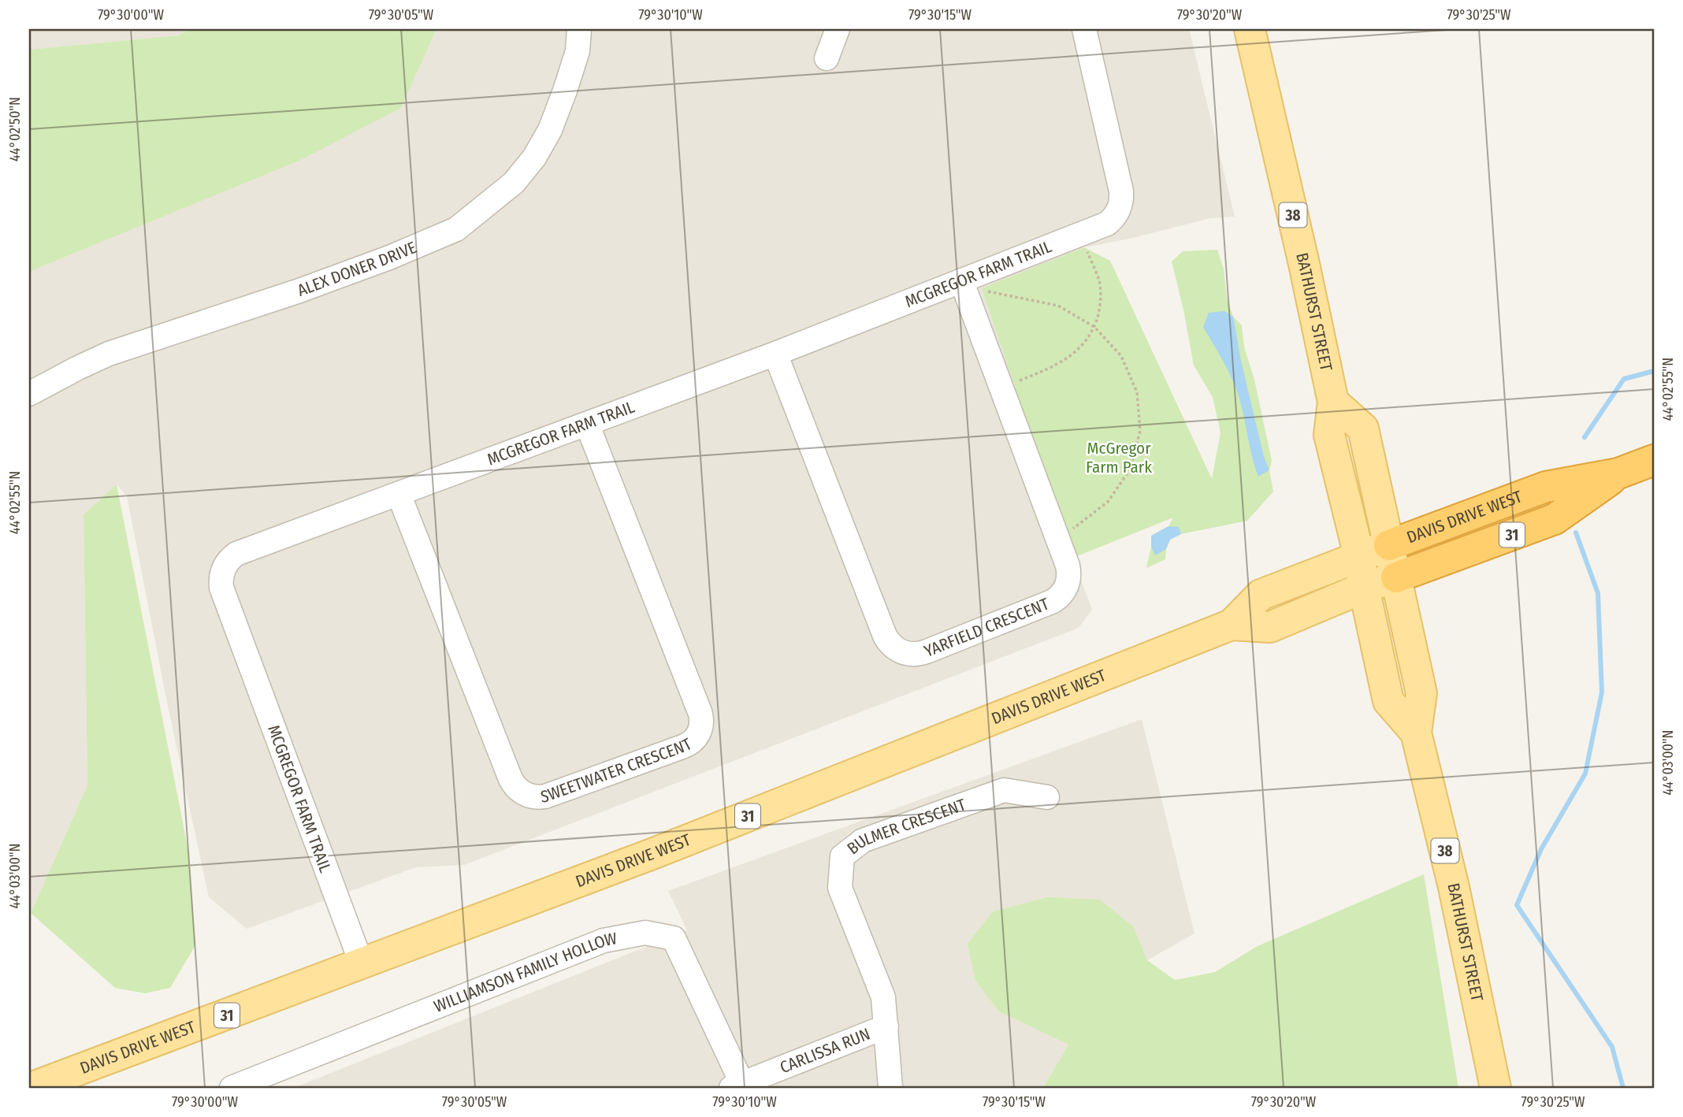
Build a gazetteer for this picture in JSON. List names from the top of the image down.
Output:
{
  "streets": {
    "highway": ["DAVIS DRIVE WEST", "31"],
    "main road": ["38", "BATHURST STREET"],
    "street": [
      "ALEX DONER DRIVE",
      "MCGREGOR FARM TRAIL",
      "YARFIELD CRESCENT",
      "SWEETWATER CRESCENT",
      "BULMER CRESCENT",
      "WILLIAMSON FAMILY HOLLOW",
      "CARLISSA RUN"
    ]
  },
  "crossings": [
    ["MCGREGOR FARM TRAIL", "DAVIS DRIVE WEST"],
    ["MCGREGOR FARM TRAIL", "YARFIELD CRESCENT"],
    ["MCGREGOR FARM TRAIL", "SWEETWATER CRESCENT"],
    ["BATHURST STREET", "DAVIS DRIVE WEST"],
    ["BULMER CRESCENT", "CARLISSA RUN"],
    ["WILLIAMSON FAMILY HOLLOW", "CARLISSA RUN"]
  ],
  "parks": ["McGregor Farm Park"],
  "coordinates": [
    "79°30'00\"W",
    "79°30'05\"W",
    "79°30'10\"W",
    "79°30'15\"W",
    "79°30'20\"W",
    "79°30'25\"W",
    "44°02'50\"N",
    "44°02'55\"N",
    "44°03'00\"N"
  ]
}
